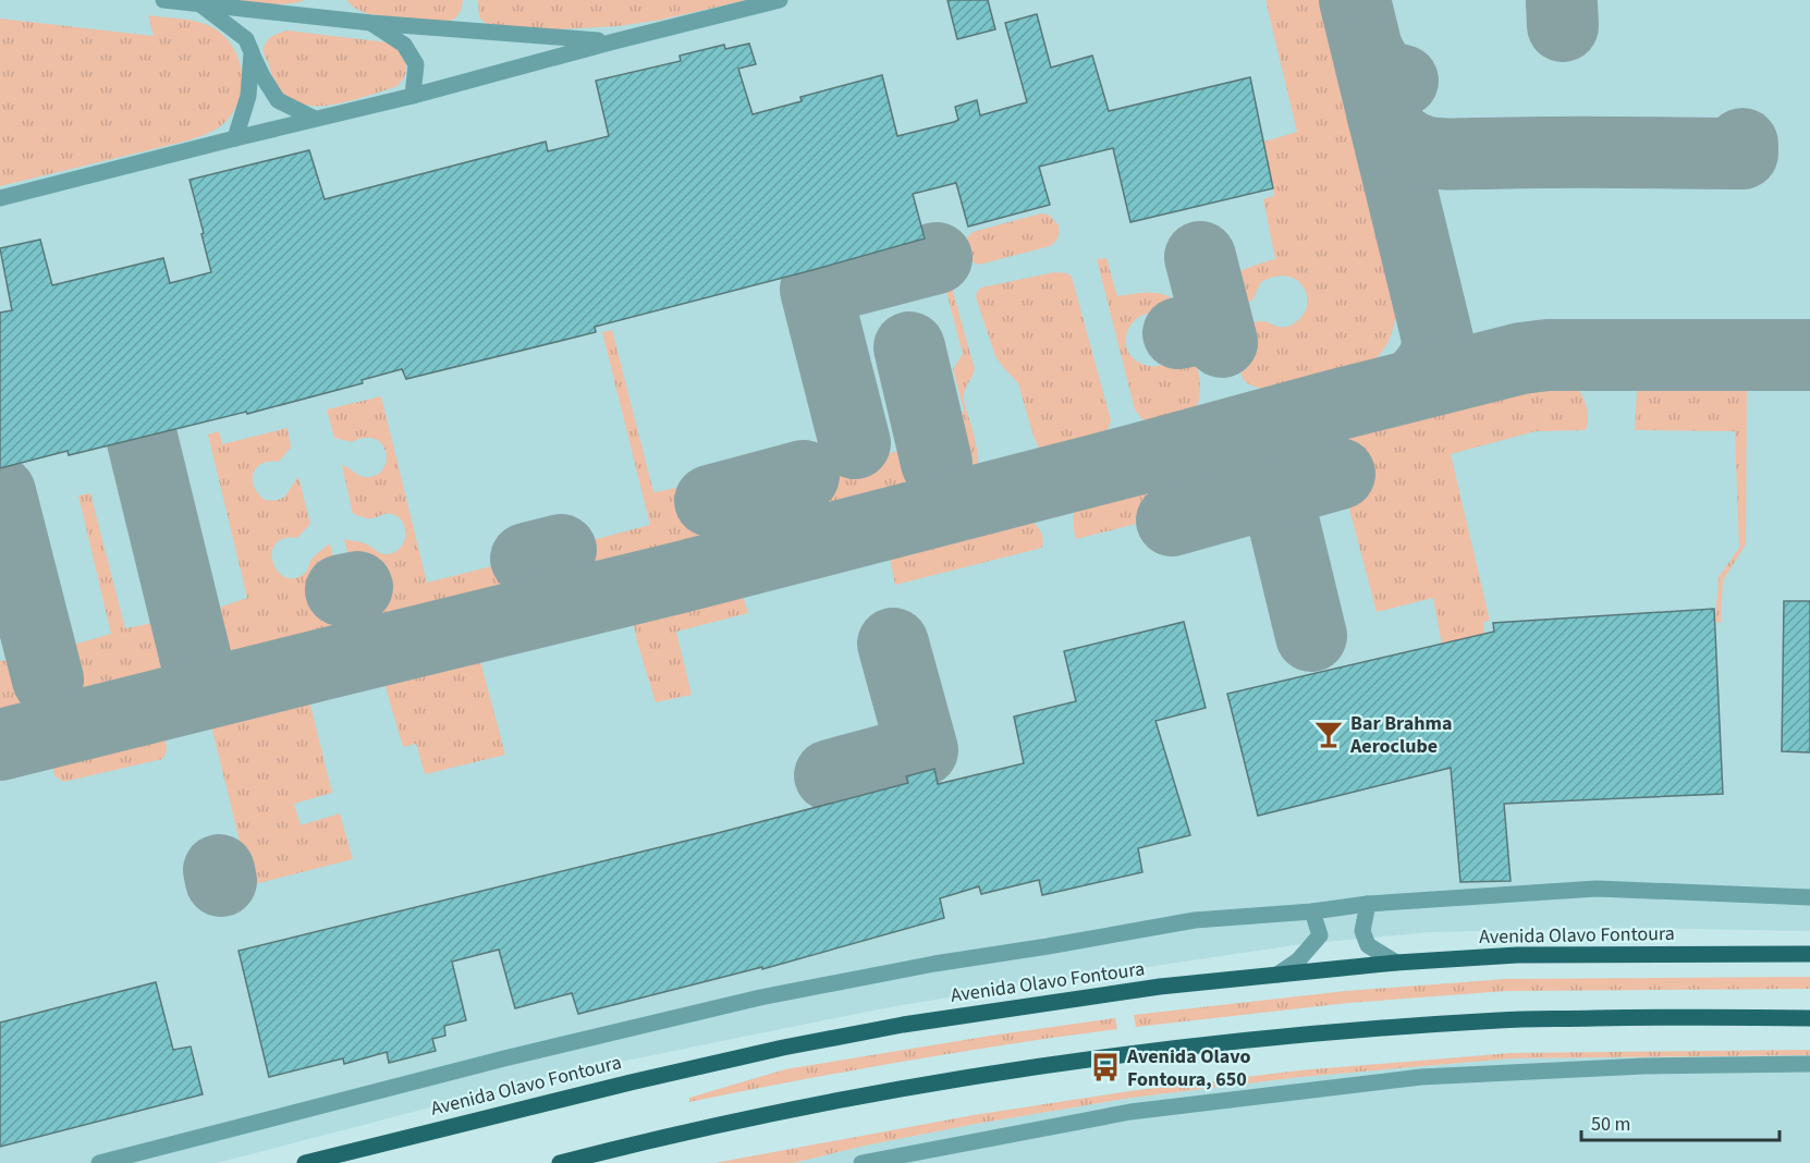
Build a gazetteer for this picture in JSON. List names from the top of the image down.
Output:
{
  "streets": {
    "main road": ["Avenida Olavo Fontoura"]
  },
  "places": {
    "bar": ["Bar Brahma Aeroclube"],
    "bus stop": ["Avenida Olavo Fontoura, 650"]
  },
  "scale_bar": "50 m"
}
